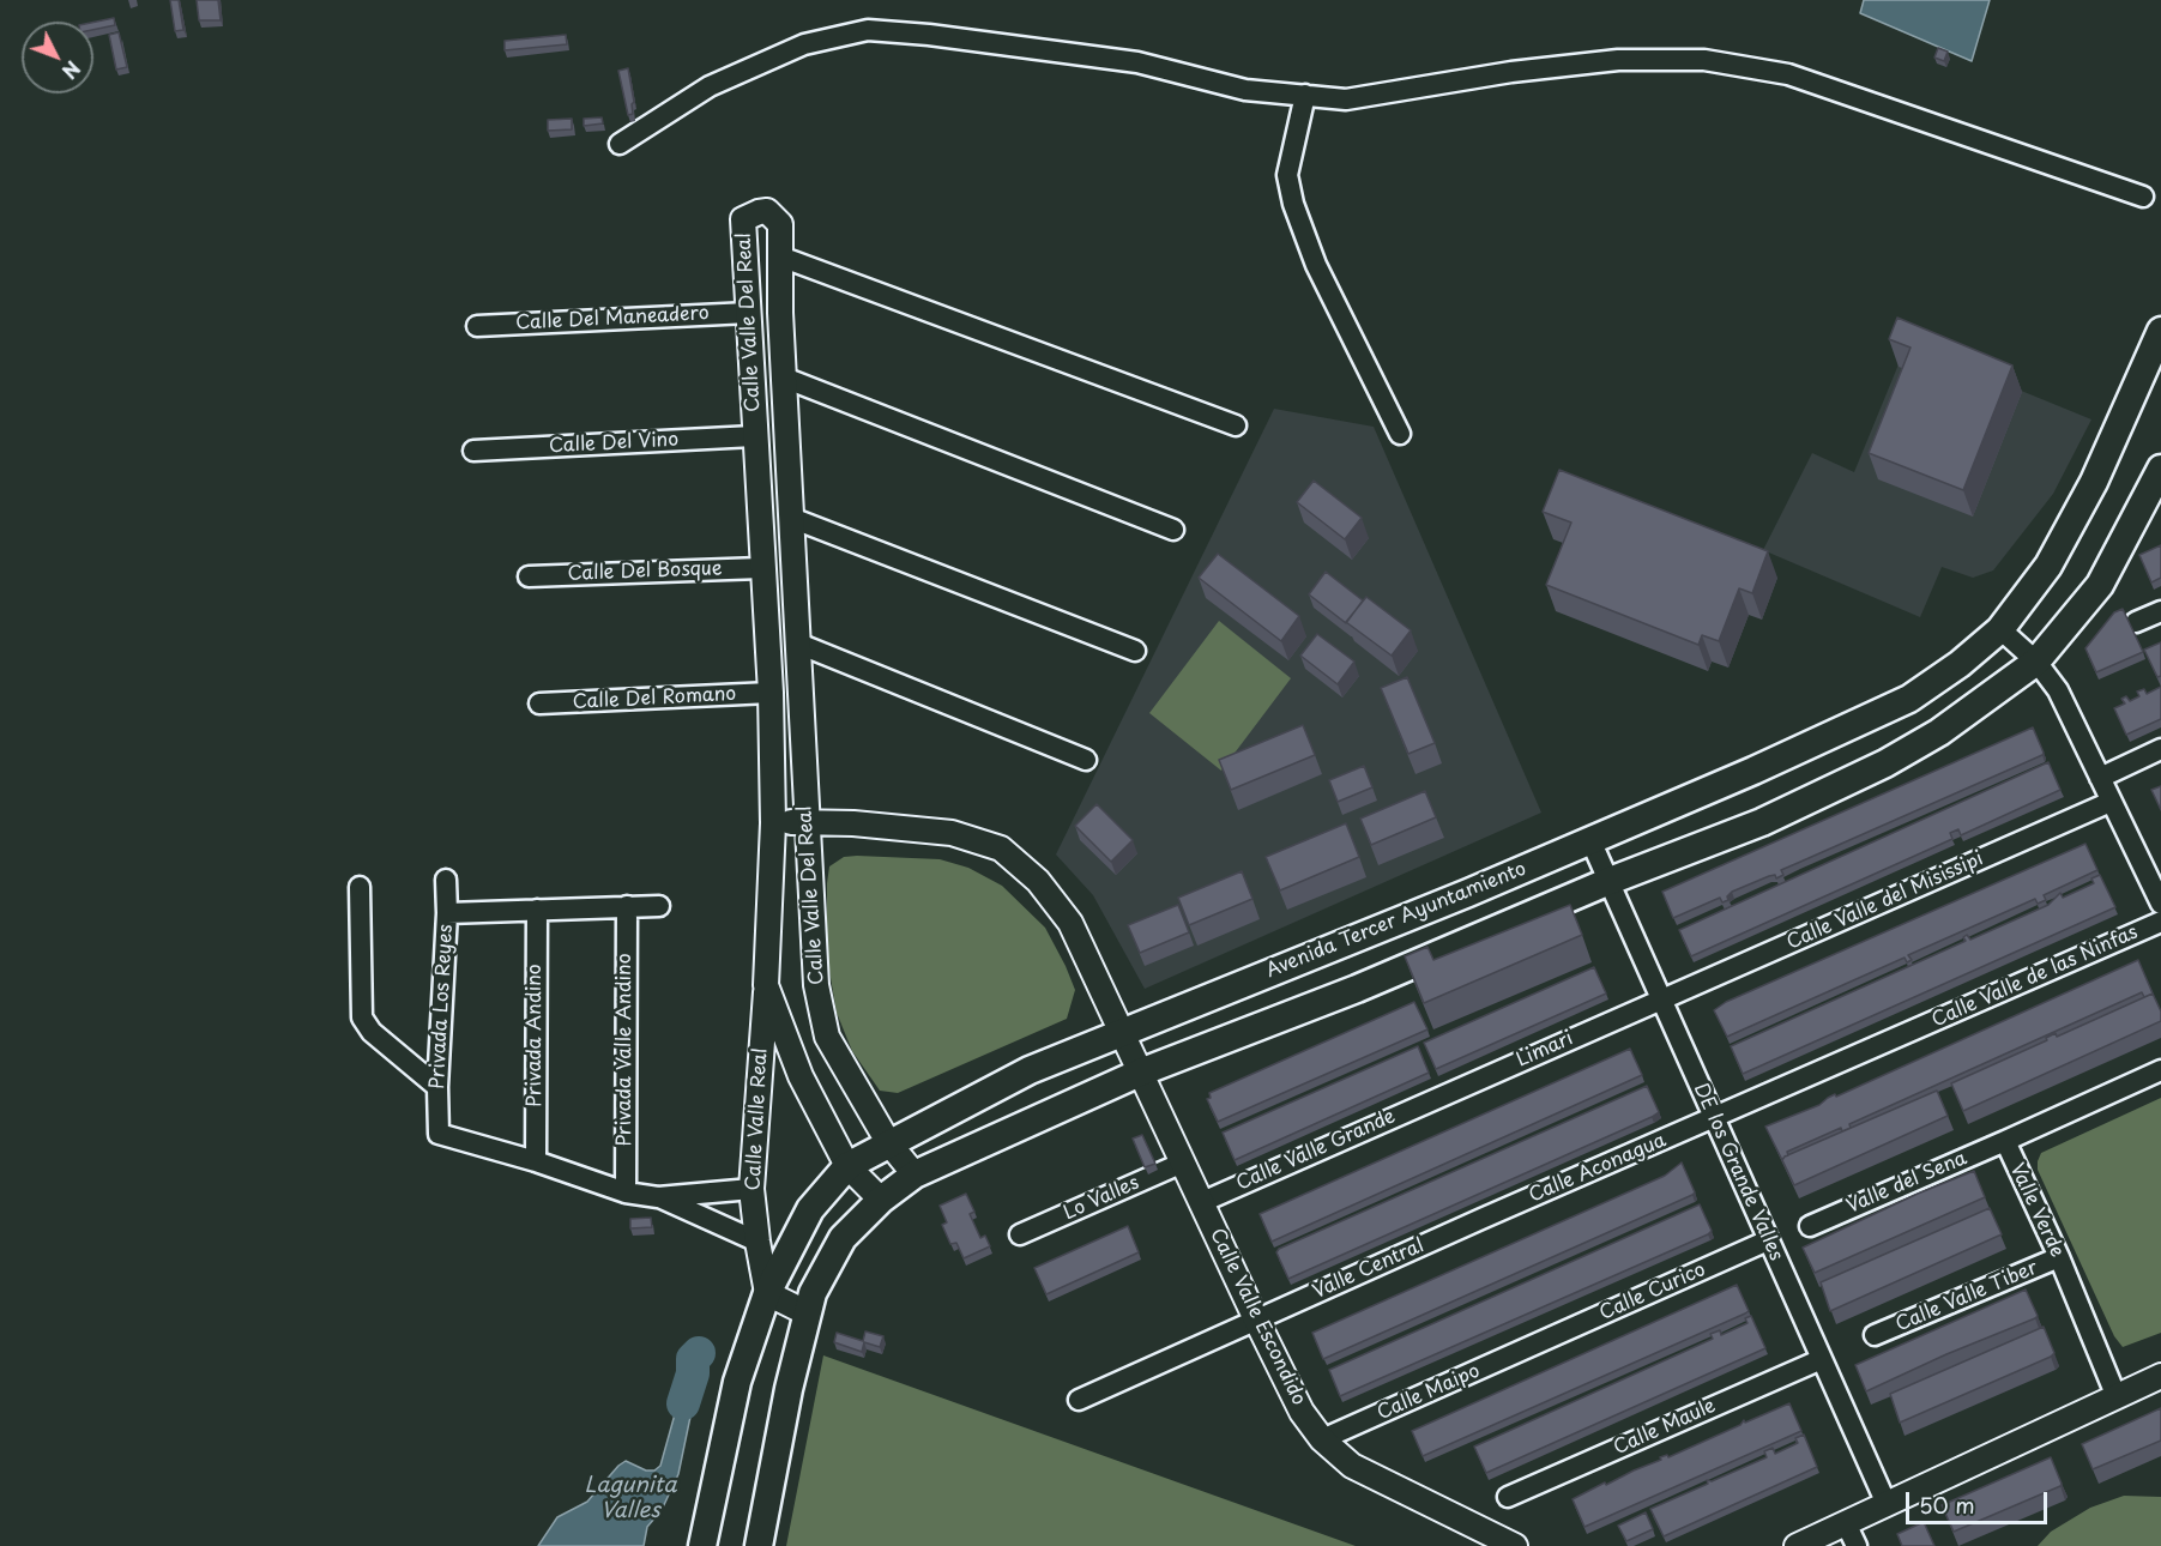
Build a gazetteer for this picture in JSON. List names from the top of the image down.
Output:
{
  "streets": {
    "main road": ["Avenida Tercer Ayuntamiento"],
    "street": [
      "Calle Del Maneadero",
      "Calle Valle Del Real",
      "Calle Del Vino",
      "Calle Del Bosque",
      "Calle Del Romano",
      "Calle Valle del Misissipi",
      "Calle Valle de las Ninfas",
      "Privada Los Reyes",
      "Privada Andino",
      "Privada Valle Andino",
      "Limari",
      "Calle Valle Real",
      "Calle Valle Grande",
      "Calle Aconagua",
      "DE los Grande Valles",
      "Valle del Sena",
      "Lo Valles",
      "Valle Verde",
      "Valle Central",
      "Calle Curico",
      "Calle Valle Tiber",
      "Calle Valle Escondido",
      "Calle Maipo",
      "Calle Maule"
    ]
  },
  "crossings": [
    ["Calle Del Maneadero", "Calle Valle Del Real"],
    ["Calle Valle Del Real", "Calle Del Vino"],
    ["Calle Valle Del Real", "Calle Del Bosque"],
    ["Calle Valle Del Real", "Calle Del Romano"],
    ["Calle Valle Del Real", "Avenida Tercer Ayuntamiento"],
    ["Calle Valle Del Real", "Calle Valle Real"],
    ["Calle Valle Del Real", "Calle Valle Escondido"],
    ["Calle Valle del Misissipi", "Limari"],
    ["Calle Valle del Misissipi", "DE los Grande Valles"],
    ["Avenida Tercer Ayuntamiento", "Calle Valle Real"],
    ["Avenida Tercer Ayuntamiento", "DE los Grande Valles"],
    ["Avenida Tercer Ayuntamiento", "Calle Valle Escondido"],
    ["Calle Valle de las Ninfas", "Calle Aconagua"],
    ["Calle Valle de las Ninfas", "DE los Grande Valles"],
    ["Privada Los Reyes", "Privada Andino"],
    ["Limari", "Calle Valle Grande"],
    ["Limari", "DE los Grande Valles"],
    ["Calle Valle Grande", "Calle Valle Escondido"],
    ["Calle Aconagua", "DE los Grande Valles"],
    ["Calle Aconagua", "Valle Central"],
    ["DE los Grande Valles", "Calle Curico"],
    ["DE los Grande Valles", "Calle Maule"],
    ["Valle del Sena", "Valle Verde"],
    ["Lo Valles", "Calle Valle Escondido"],
    ["Valle Verde", "Calle Valle Tiber"],
    ["Valle Central", "Calle Valle Escondido"],
    ["Calle Curico", "Calle Maipo"],
    ["Calle Valle Escondido", "Calle Maipo"]
  ],
  "water": ["Lagunita Valles"],
  "scale_bar": "50 m",
  "north": "bottom right"
}
